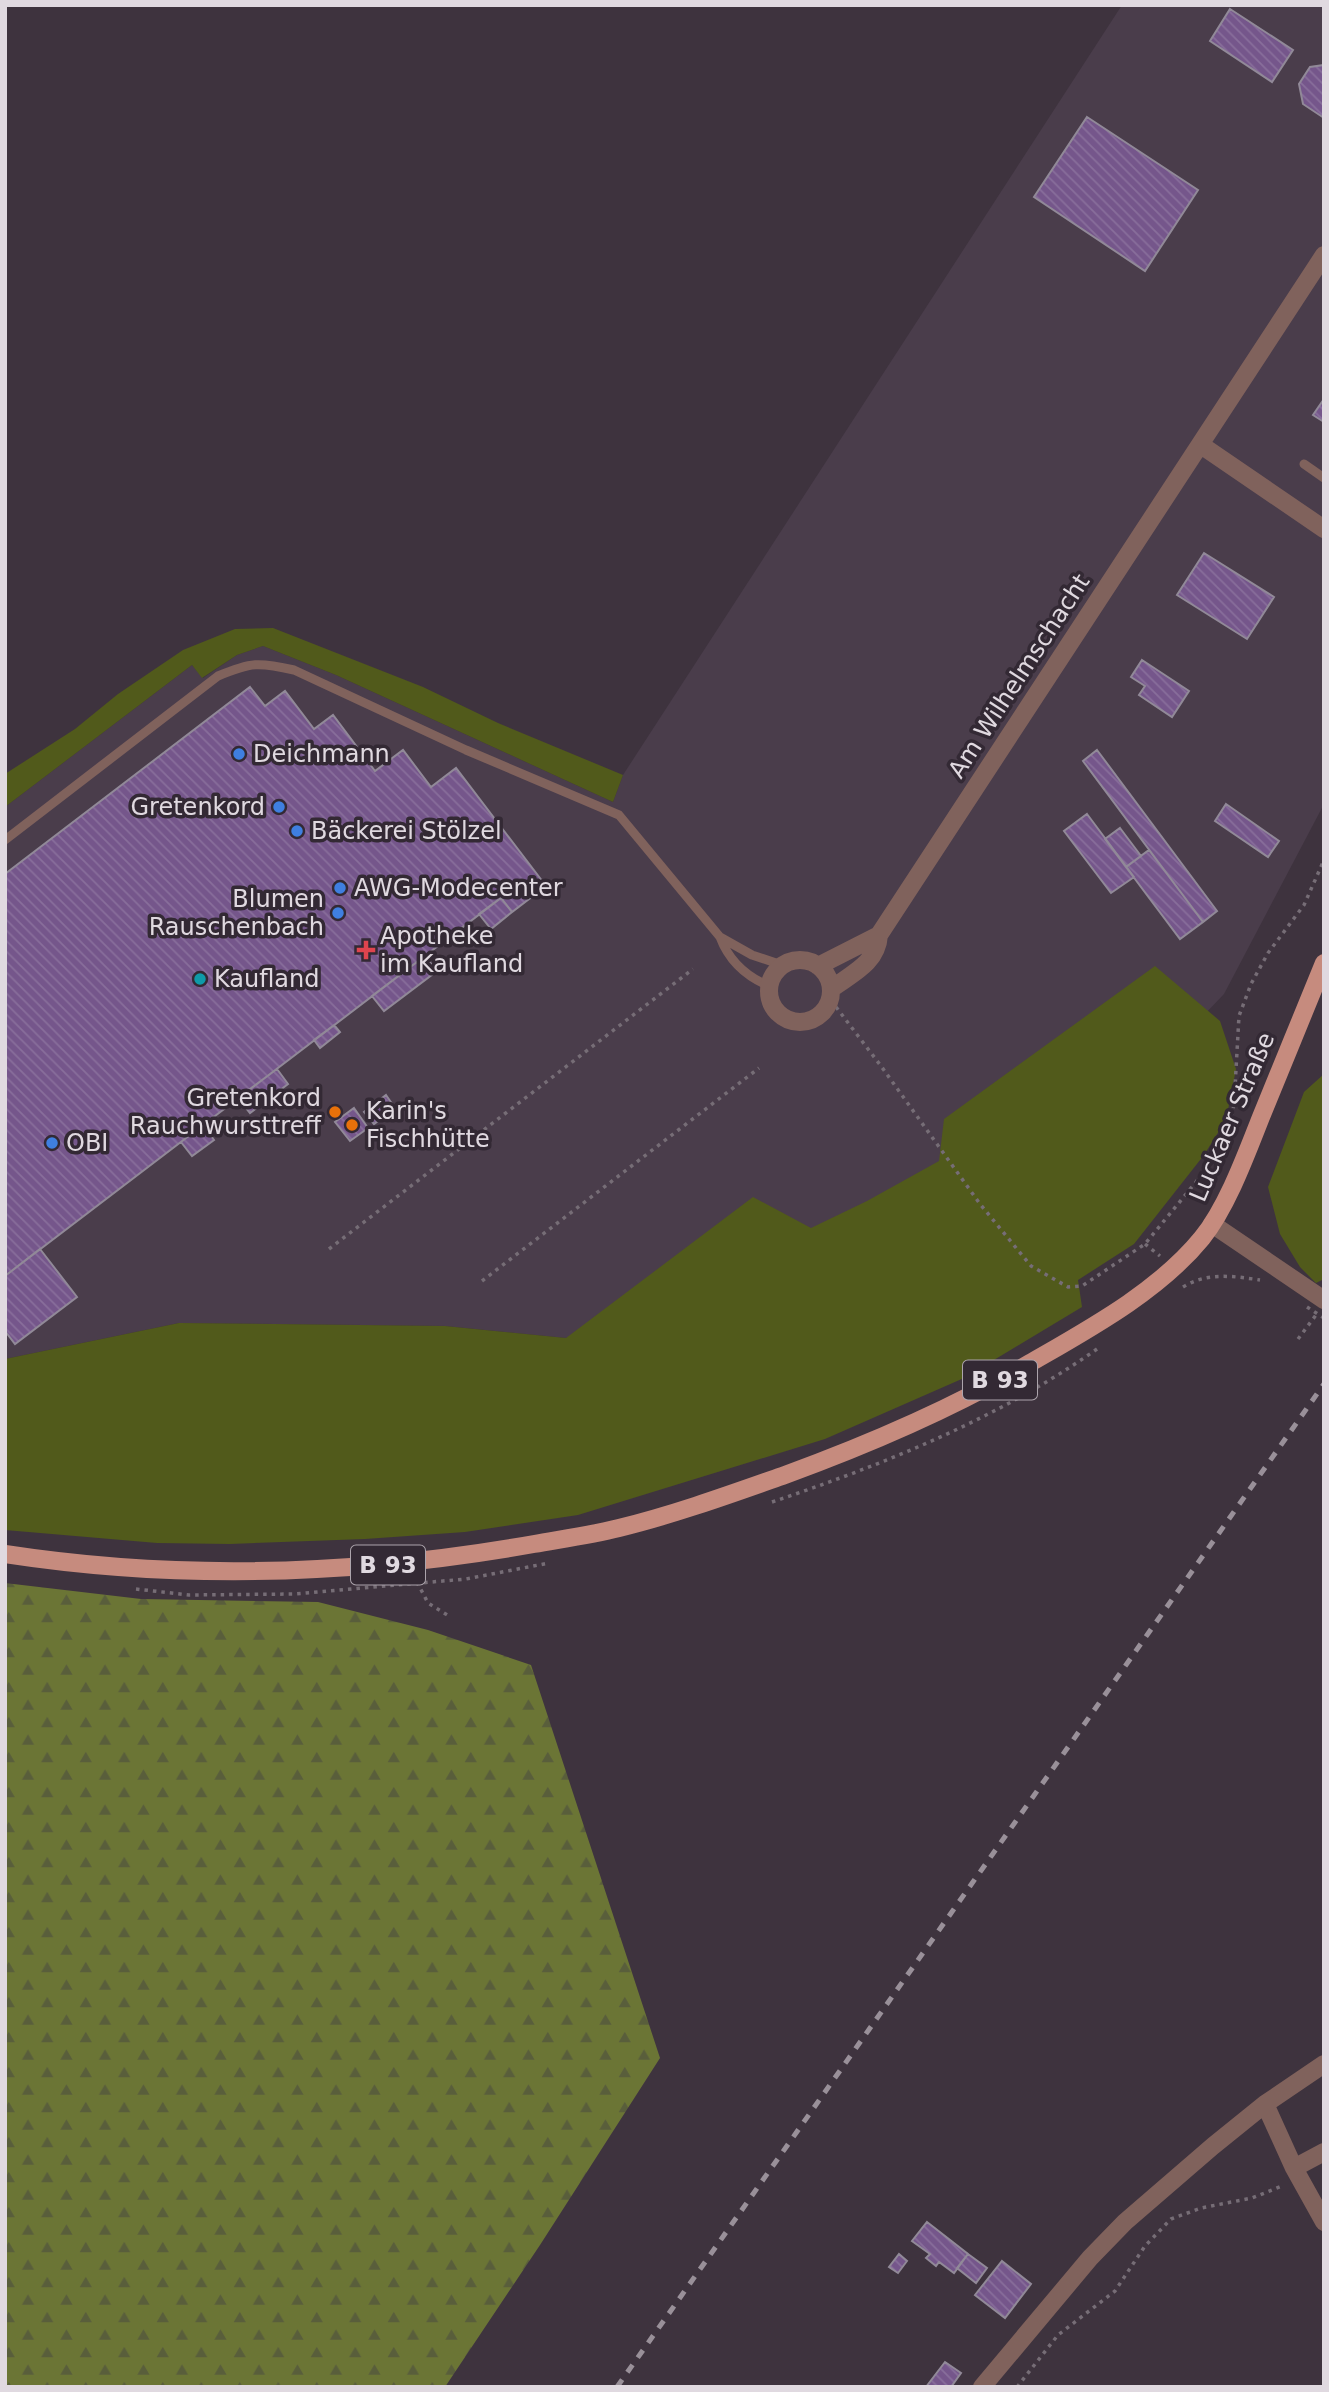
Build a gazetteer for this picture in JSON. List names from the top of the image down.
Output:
{
  "streets": {
    "main road": ["Luckaer Straße", "B 93"],
    "street": ["Am Wilhelmschacht"]
  },
  "crossings": [
    ["Luckaer Straße", "B 93"]
  ],
  "places": {
    "other": [
      "Deichmann",
      "Gretenkord",
      "Bäckerei Stölzel",
      "AWG-Modecenter",
      "Blumen Rauschenbach",
      "Kaufland",
      "Gretenkord Rauchwursttreff",
      "Karin's Fischhütte",
      "OBI"
    ],
    "health": ["Apotheke im Kaufland"]
  }
}
